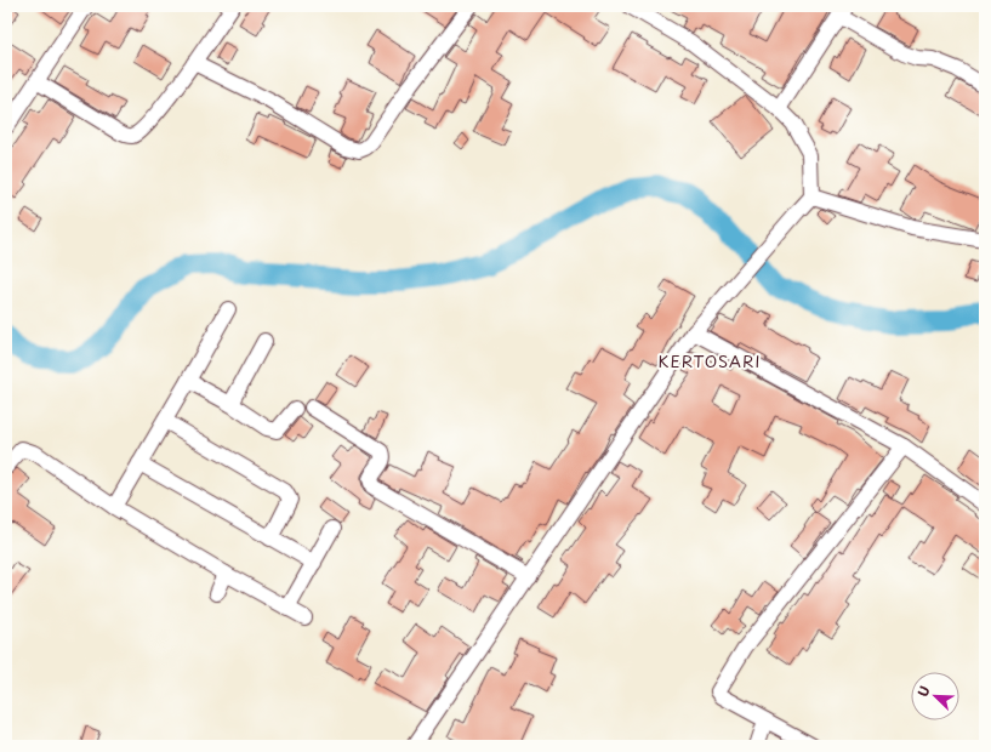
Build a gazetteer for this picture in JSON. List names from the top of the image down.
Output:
{
  "districts": ["KERTOSARI"],
  "north": "top left"
}
